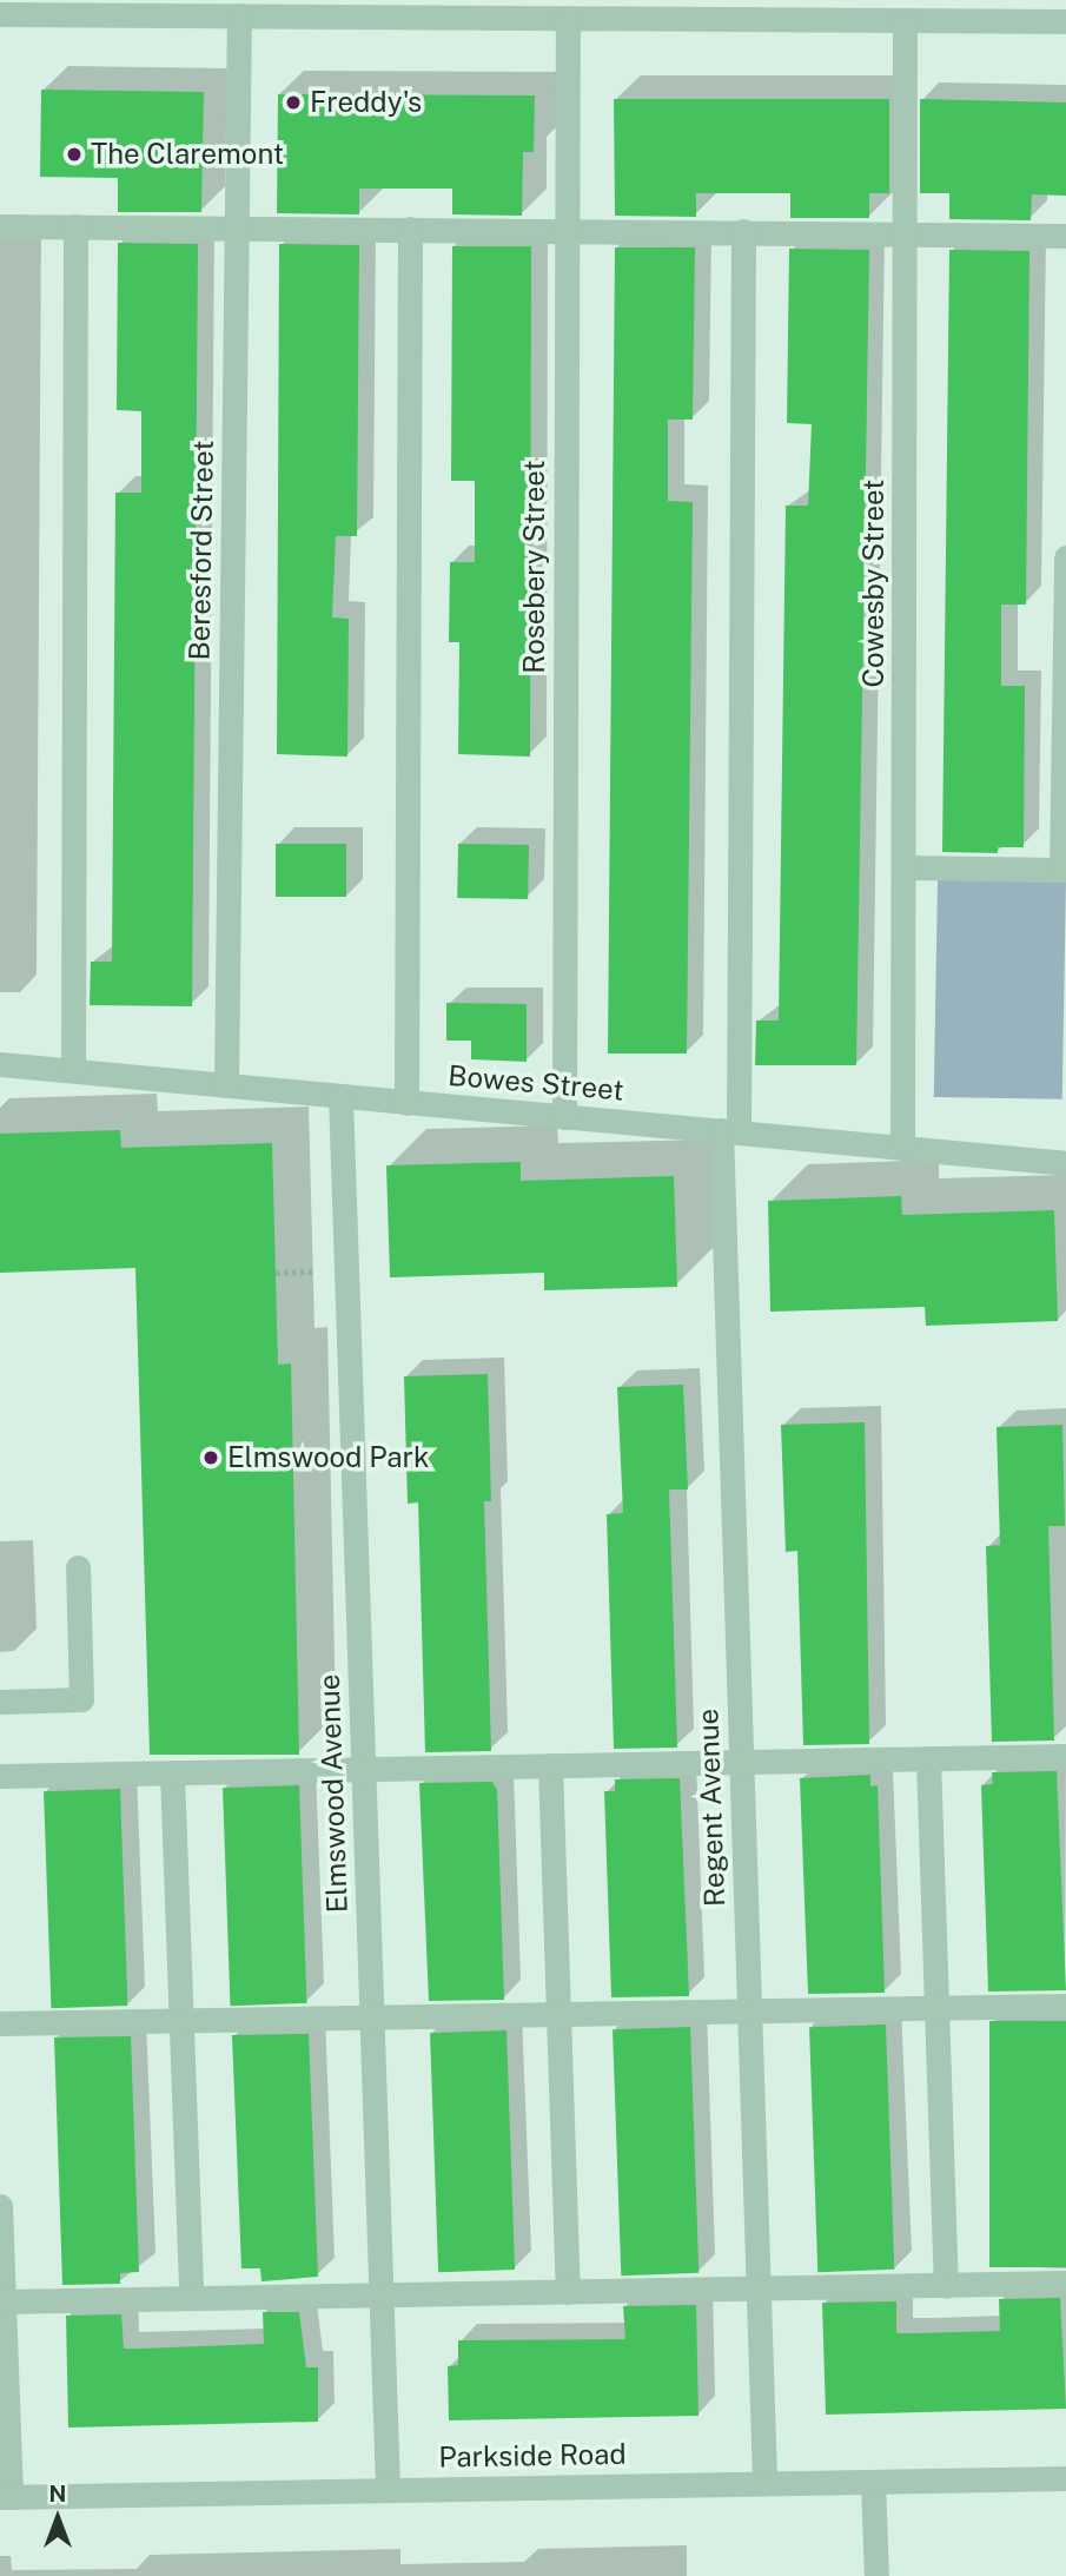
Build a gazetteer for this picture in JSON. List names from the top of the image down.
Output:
{
  "streets": {
    "street": [
      "Beresford Street",
      "Rosebery Street",
      "Cowesby Street",
      "Bowes Street",
      "Elmswood Avenue",
      "Regent Avenue",
      "Parkside Road"
    ]
  },
  "crossings": [
    ["Beresford Street", "Bowes Street"],
    ["Rosebery Street", "Bowes Street"],
    ["Cowesby Street", "Bowes Street"],
    ["Bowes Street", "Elmswood Avenue"],
    ["Bowes Street", "Regent Avenue"],
    ["Elmswood Avenue", "Parkside Road"],
    ["Regent Avenue", "Parkside Road"]
  ],
  "places": ["Freddy's", "The Claremont", "Elmswood Park"],
  "north": "top"
}
